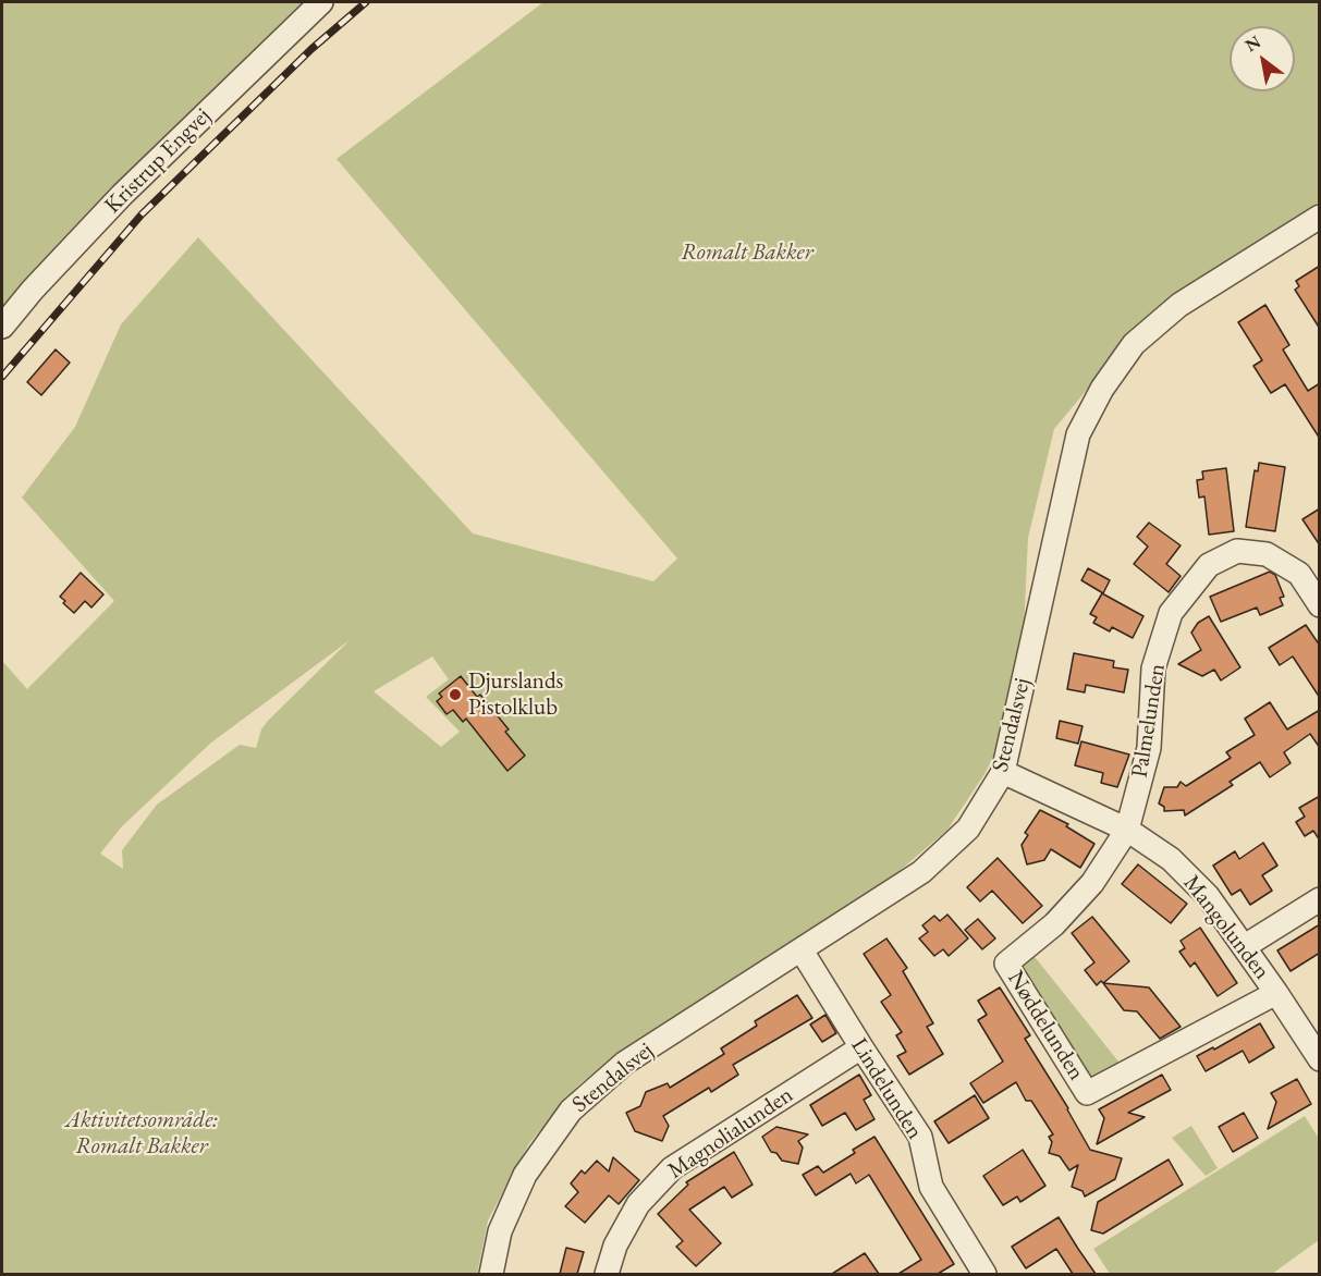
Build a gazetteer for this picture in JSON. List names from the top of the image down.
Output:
{
  "streets": {
    "street": [
      "Kristrup Engvej",
      "Palmelunden",
      "Stendalsvej",
      "Mangolunden",
      "Nøddelunden",
      "Lindelunden",
      "Magnolialunden"
    ]
  },
  "crossings": [
    ["Palmelunden", "Mangolunden"],
    ["Palmelunden", "Nøddelunden"],
    ["Stendalsvej", "Mangolunden"],
    ["Stendalsvej", "Lindelunden"],
    ["Mangolunden", "Nøddelunden"],
    ["Lindelunden", "Magnolialunden"]
  ],
  "parks": ["Romalt Bakker", "Aktivitetsområde: Romalt Bakker"],
  "places": ["Djurslands Pistolklub"],
  "north": "top left"
}
